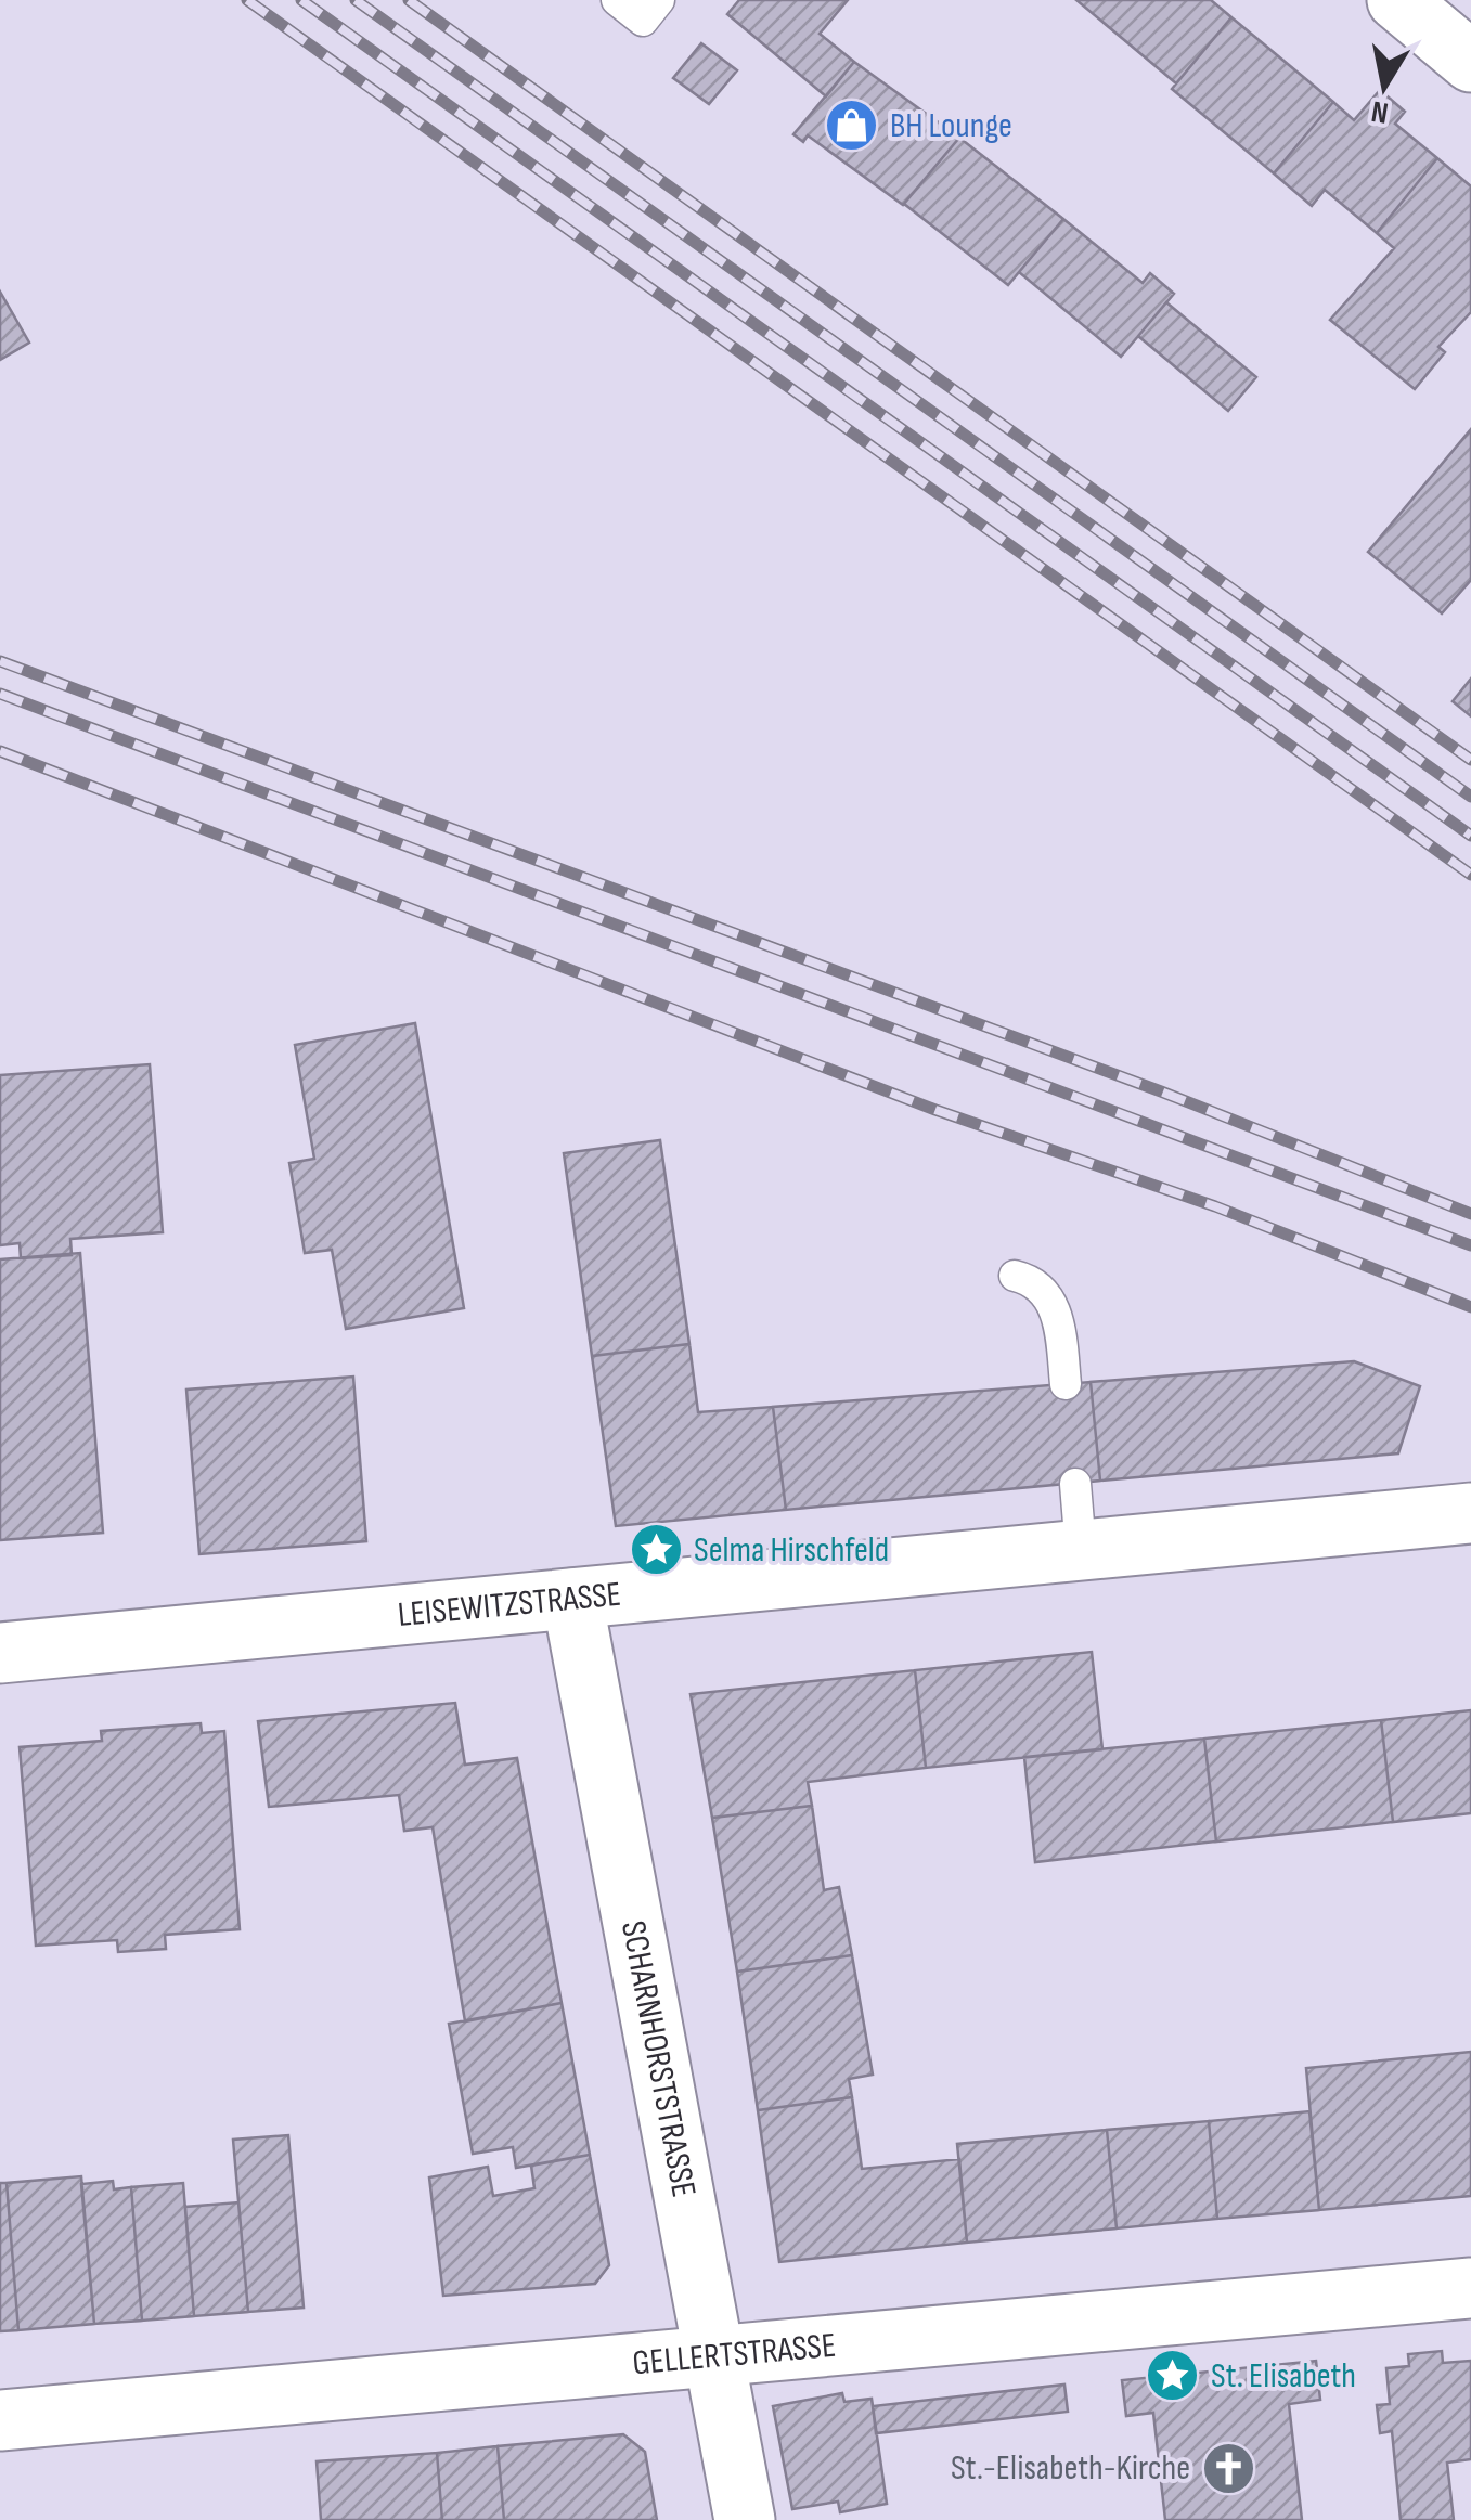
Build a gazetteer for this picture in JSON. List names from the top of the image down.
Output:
{
  "streets": {
    "street": ["LEISEWITZSTRASSE", "SCHARNHORSTSTRASSE", "GELLERTSTRASSE"]
  },
  "crossings": [
    ["LEISEWITZSTRASSE", "SCHARNHORSTSTRASSE"],
    ["SCHARNHORSTSTRASSE", "GELLERTSTRASSE"]
  ],
  "places": {
    "shop": ["BH Lounge"],
    "place": ["Selma Hirschfeld", "St. Elisabeth"],
    "church": ["St.-Elisabeth-Kirche"]
  },
  "north": "bottom"
}
